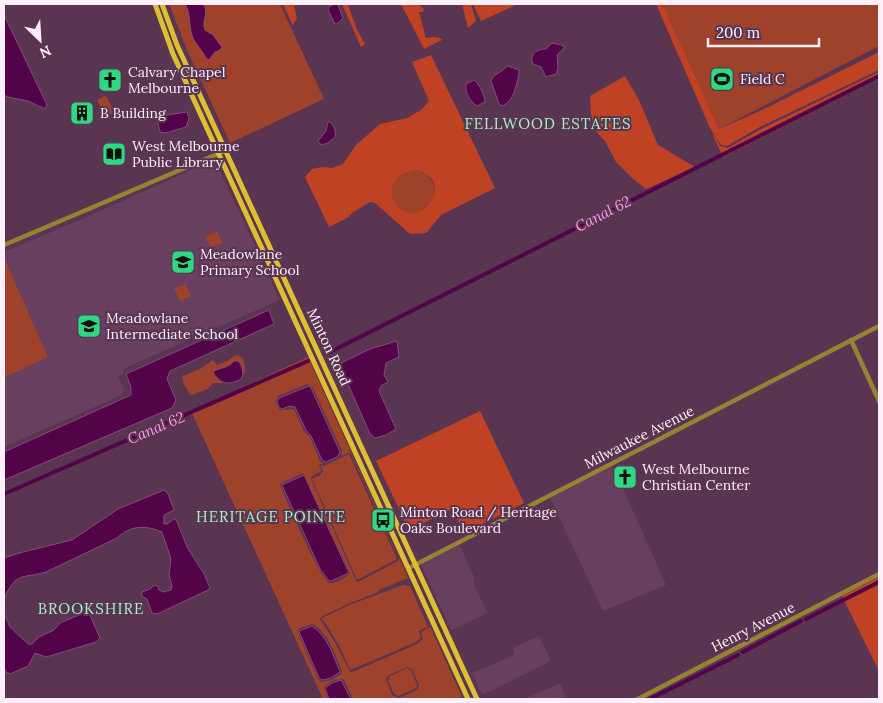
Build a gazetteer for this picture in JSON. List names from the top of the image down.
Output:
{
  "streets": {
    "main road": ["Minton Road"],
    "street": ["Milwaukee Avenue", "Henry Avenue"]
  },
  "crossings": [
    ["Minton Road", "Milwaukee Avenue"]
  ],
  "districts": ["FELLWOOD ESTATES", "HERITAGE POINTE", "BROOKSHIRE"],
  "water": ["Canal 62"],
  "places": {
    "sports": ["Field C"],
    "church": ["Calvary Chapel Melbourne", "West Melbourne Christian Center"],
    "building": ["B Building"],
    "library": ["West Melbourne Public Library"],
    "school or university": ["Meadowlane Primary School", "Meadowlane Intermediate School"],
    "bus stop": ["Minton Road / Heritage Oaks Boulevard"]
  },
  "scale_bar": "200 m",
  "north": "bottom right"
}
